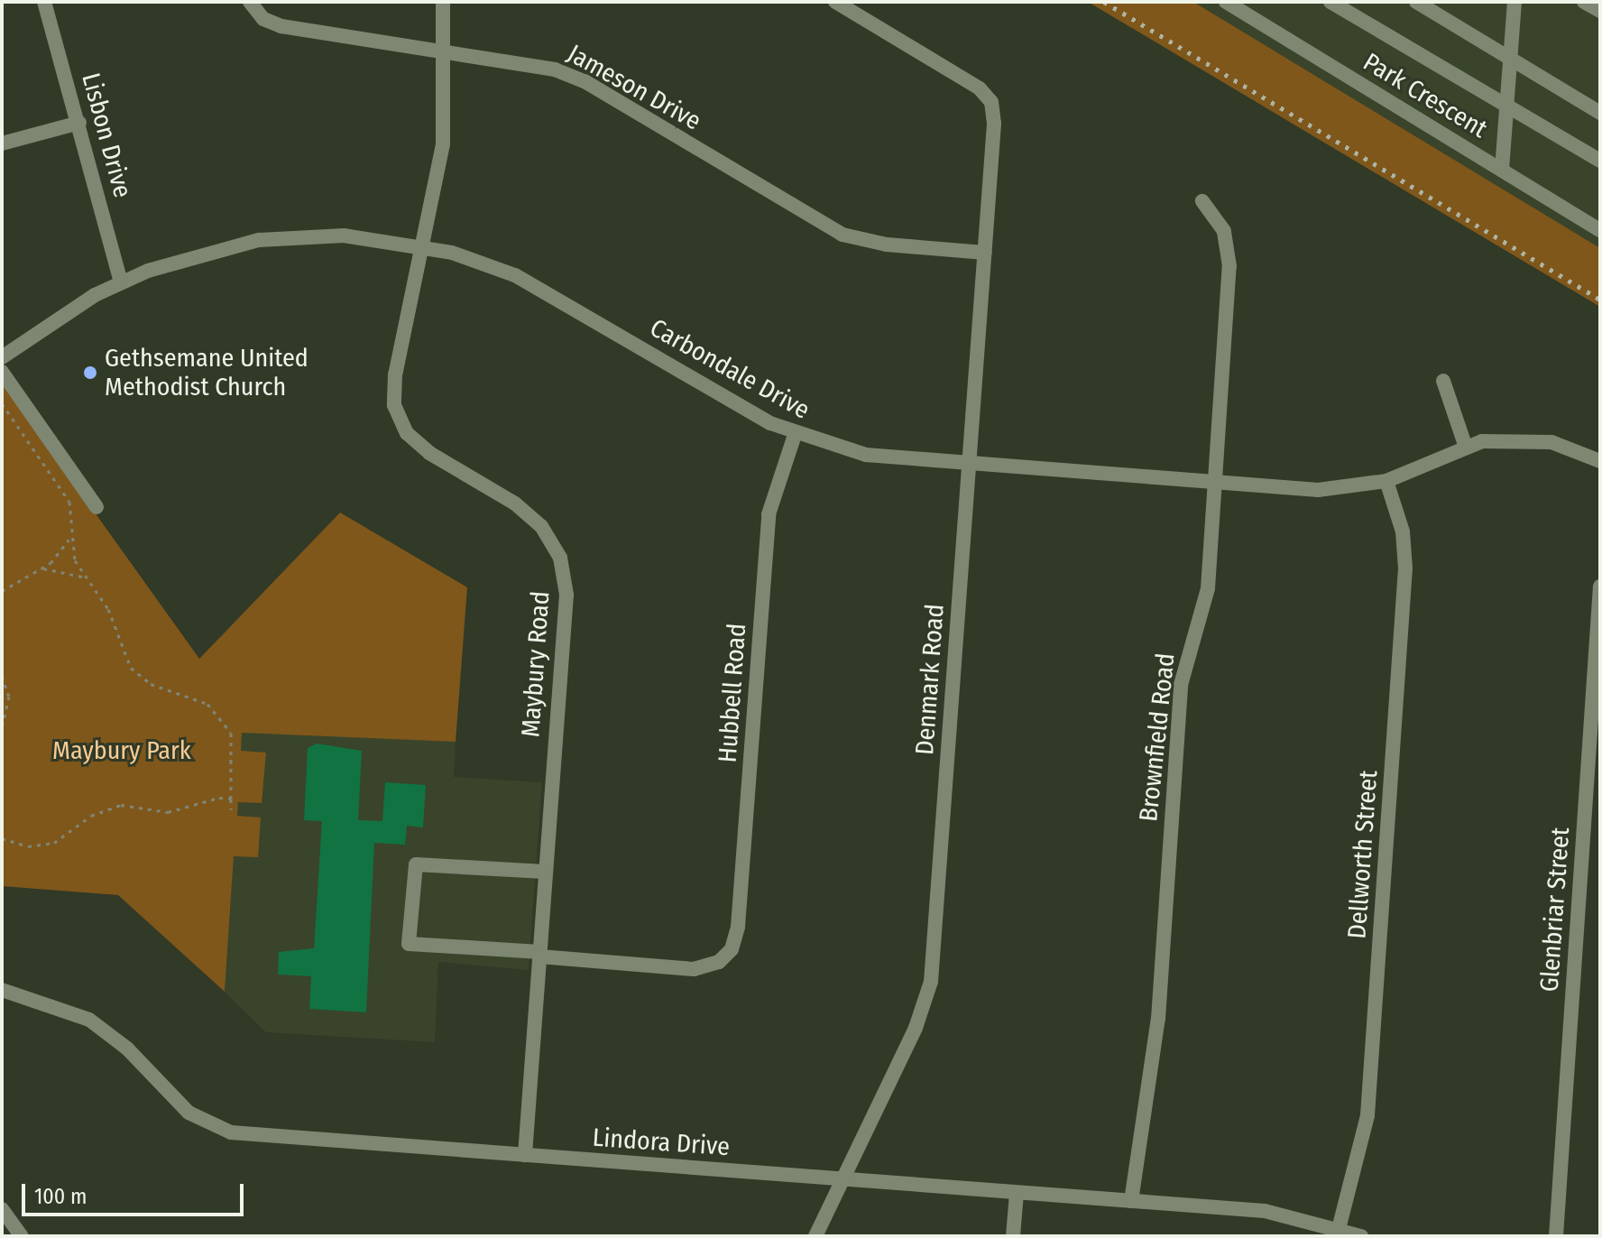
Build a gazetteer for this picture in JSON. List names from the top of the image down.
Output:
{
  "streets": {
    "street": [
      "Jameson Drive",
      "Park Crescent",
      "Lisbon Drive",
      "Carbondale Drive",
      "Maybury Road",
      "Denmark Road",
      "Hubbell Road",
      "Brownfield Road",
      "Dellworth Street",
      "Glenbriar Street",
      "Lindora Drive"
    ]
  },
  "crossings": [
    ["Jameson Drive", "Maybury Road"],
    ["Jameson Drive", "Denmark Road"],
    ["Lisbon Drive", "Carbondale Drive"],
    ["Carbondale Drive", "Maybury Road"],
    ["Carbondale Drive", "Denmark Road"],
    ["Carbondale Drive", "Hubbell Road"],
    ["Carbondale Drive", "Brownfield Road"],
    ["Carbondale Drive", "Dellworth Street"],
    ["Maybury Road", "Hubbell Road"],
    ["Maybury Road", "Lindora Drive"],
    ["Denmark Road", "Lindora Drive"],
    ["Brownfield Road", "Lindora Drive"],
    ["Dellworth Street", "Lindora Drive"]
  ],
  "parks": ["Maybury Park"],
  "places": ["Gethsemane United Methodist Church"],
  "scale_bar": "100 m"
}
